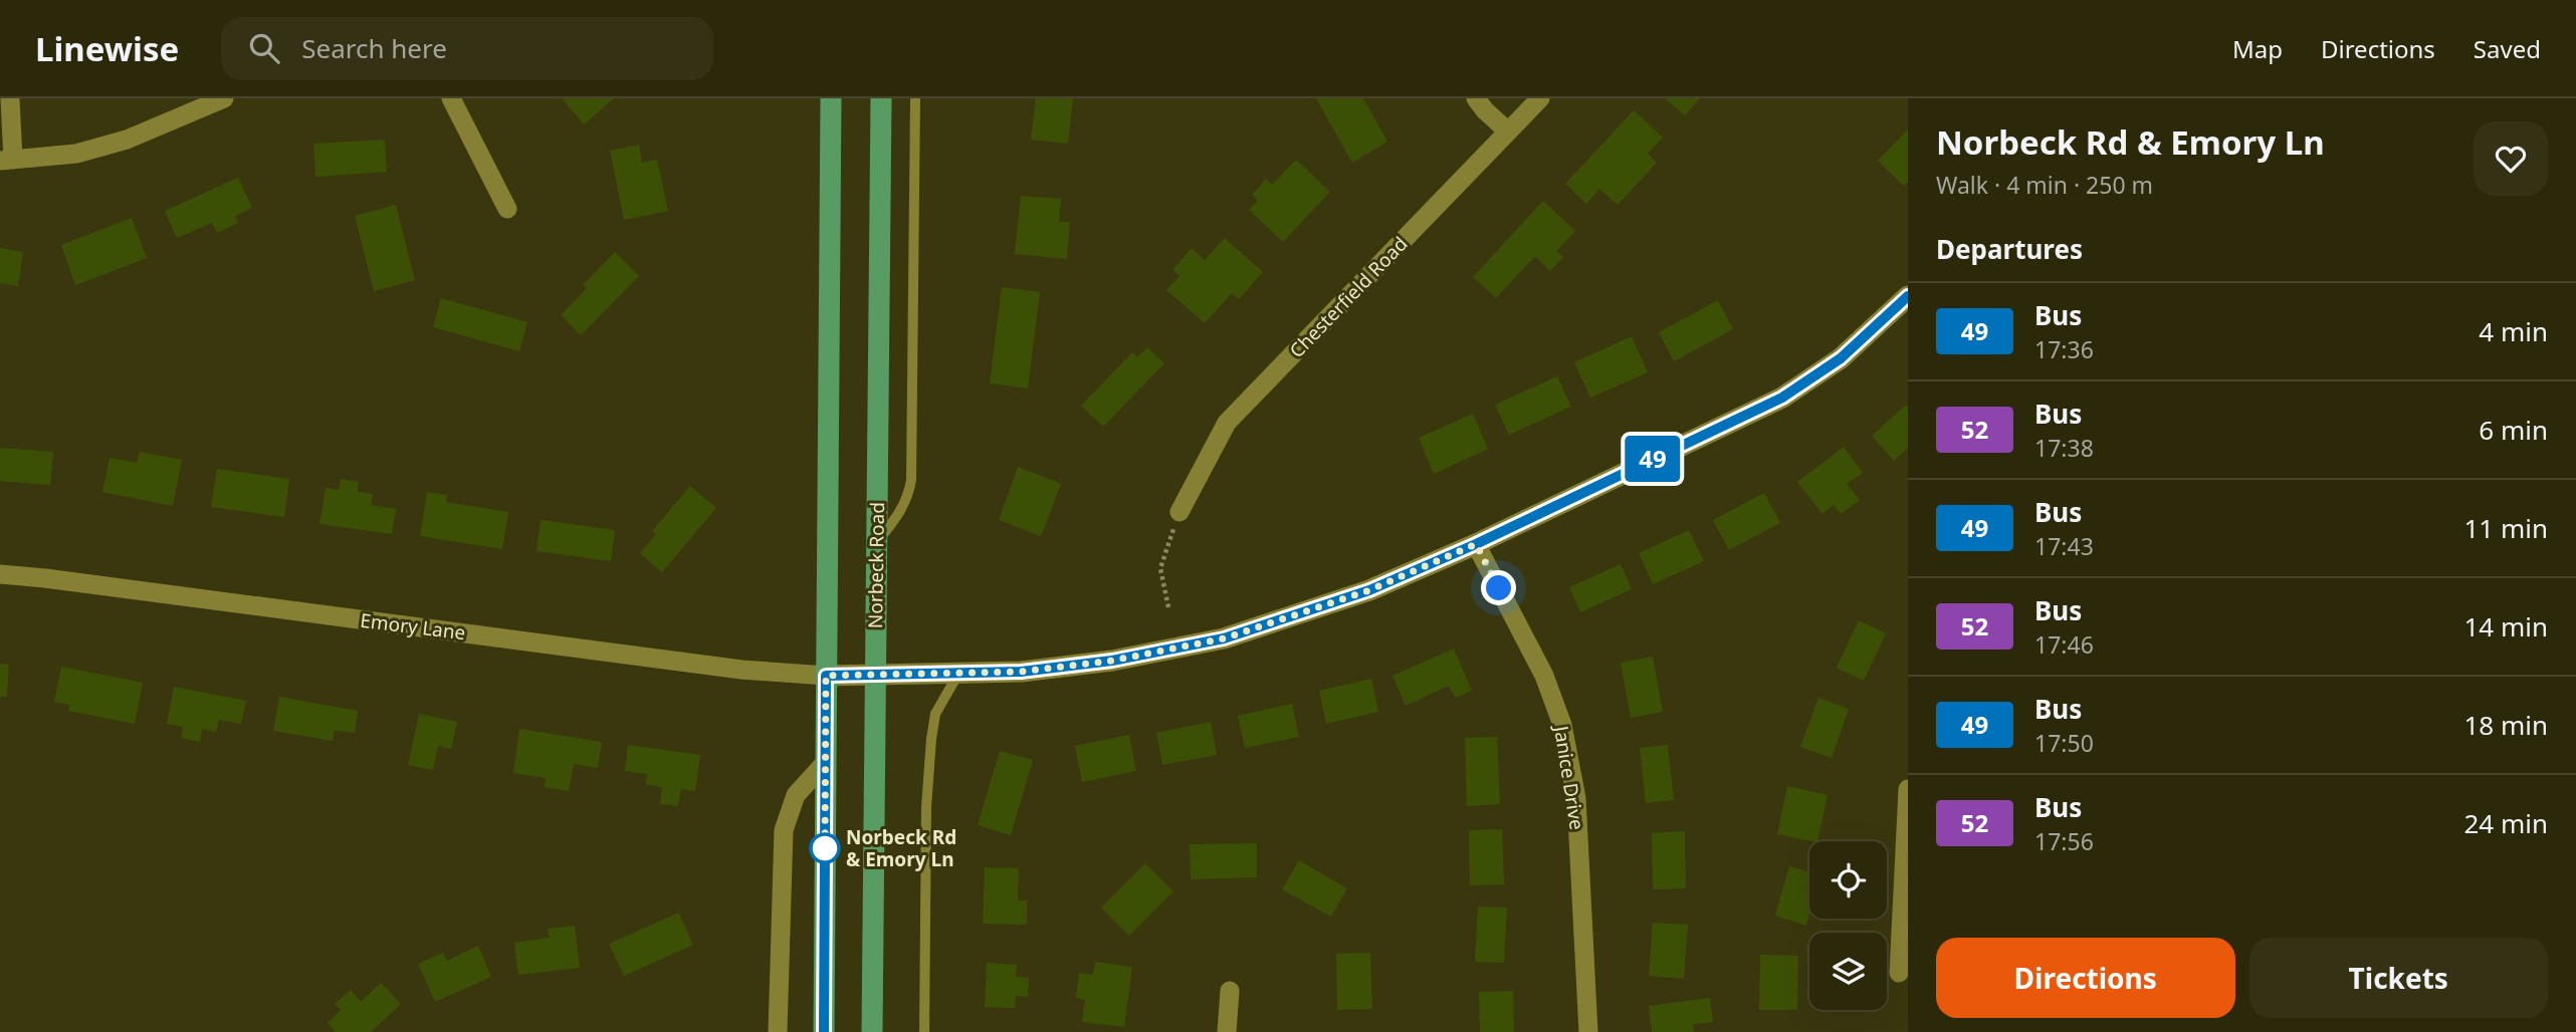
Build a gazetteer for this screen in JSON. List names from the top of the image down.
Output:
{
  "streets": {
    "main road": ["Norbeck Road"],
    "street": ["Chesterfield Road", "Emory Lane", "Janice Drive"]
  },
  "places": ["Norbeck Rd & Emory Ln"],
  "lines": ["bus line 49"],
  "page": {
    "header": "Linewise",
    "search": "Search here",
    "nav": ["Map", "Directions", "Saved"],
    "on_map": "49",
    "heading": [
      ["Norbeck Rd & Emory Ln", "Walk · 4 min · 250 m"],
      "Departures"
    ],
    "list": [
      {
        "mark": "49",
        "name": "Bus",
        "note": "17:36",
        "value": "4 min"
      },
      {
        "mark": "52",
        "name": "Bus",
        "note": "17:38",
        "value": "6 min"
      },
      {
        "mark": "49",
        "name": "Bus",
        "note": "17:43",
        "value": "11 min"
      },
      {
        "mark": "52",
        "name": "Bus",
        "note": "17:46",
        "value": "14 min"
      },
      {
        "mark": "49",
        "name": "Bus",
        "note": "17:50",
        "value": "18 min"
      },
      {
        "mark": "52",
        "name": "Bus",
        "note": "17:56",
        "value": "24 min"
      }
    ],
    "buttons": ["Directions", "Tickets"]
  }
}
